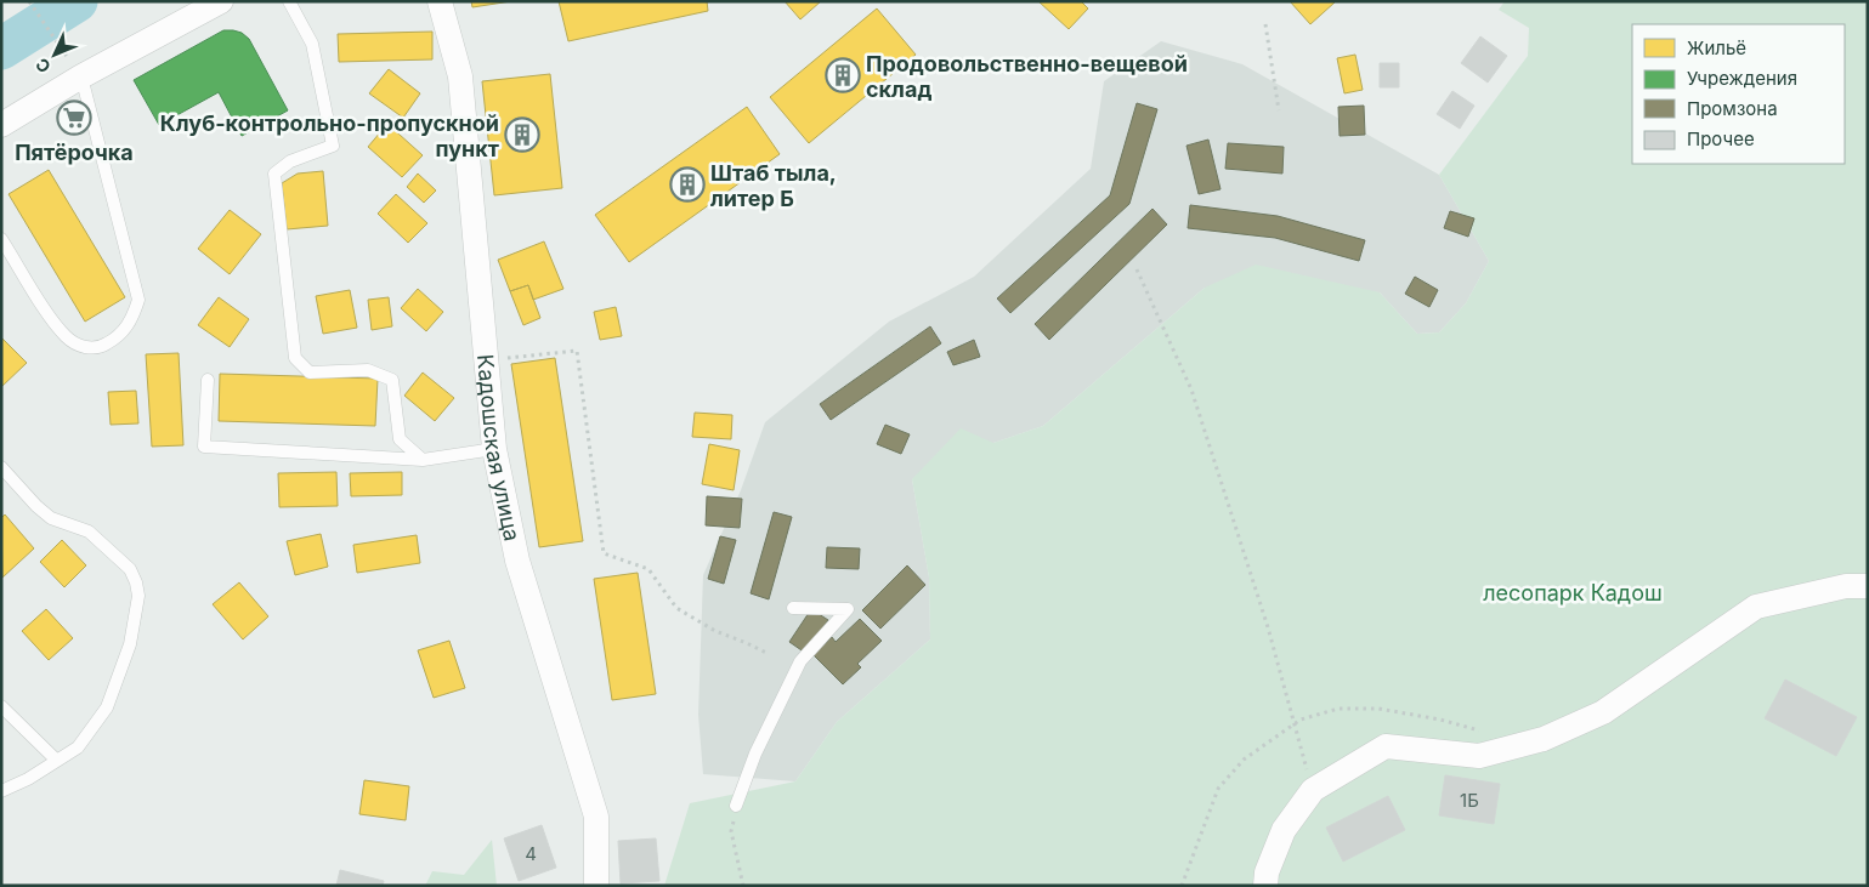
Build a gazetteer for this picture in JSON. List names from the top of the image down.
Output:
{
  "streets": {
    "street": ["Кадошская улица"]
  },
  "parks": ["лесопарк Кадош"],
  "places": {
    "building": ["Продовольственно-вещевой склад", "Клуб-контрольно-пропускной пункт", "Штаб тыла, литер Б"],
    "supermarket": ["Пятёрочка"]
  },
  "house_numbers": ["1Б", "4"],
  "legend": [
    "Жильё",
    "Учреждения",
    "Промзона",
    "Прочее"
  ],
  "north": "bottom left"
}
